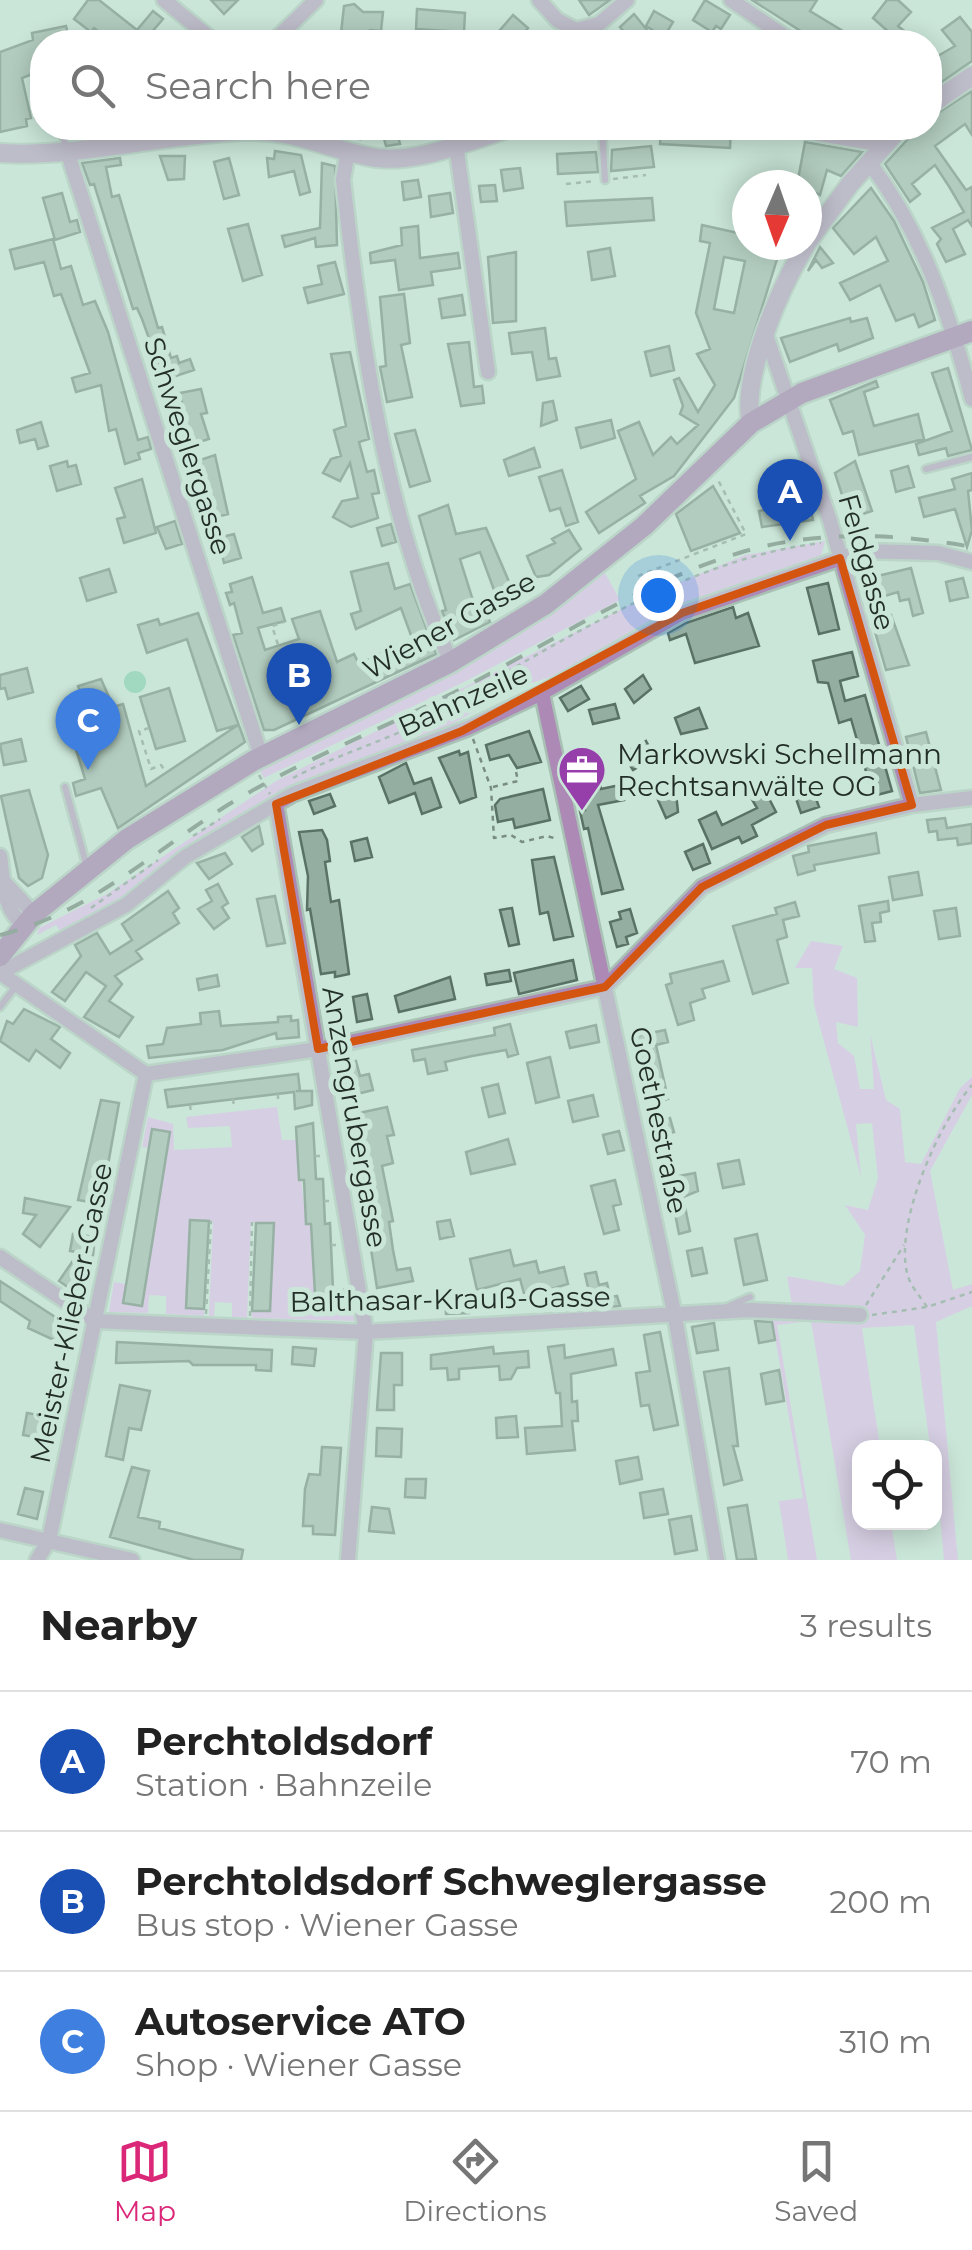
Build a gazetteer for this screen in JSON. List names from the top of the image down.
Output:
{
  "streets": {
    "main road": ["Wiener Gasse"],
    "street": [
      "Schweglergasse",
      "Feldgasse",
      "Bahnzeile",
      "Anzengrubergasse",
      "Goethestraße",
      "Balthasar-Krauß-Gasse",
      "Meister-Klieber-Gasse"
    ]
  },
  "crossings": [
    ["Schweglergasse", "Wiener Gasse"],
    ["Feldgasse", "Wiener Gasse"],
    ["Feldgasse", "Bahnzeile"],
    ["Bahnzeile", "Anzengrubergasse"],
    ["Bahnzeile", "Goethestraße"],
    ["Anzengrubergasse", "Balthasar-Krauß-Gasse"],
    ["Goethestraße", "Balthasar-Krauß-Gasse"],
    ["Balthasar-Krauß-Gasse", "Meister-Klieber-Gasse"]
  ],
  "places": {
    "office": ["Markowski Schellmann Rechtsanwälte OG"]
  },
  "north": "bottom",
  "page": {
    "search": "Search here",
    "pins": ["A", "B", "C"],
    "heading": ["Nearby", "3 results"],
    "list": [
      {
        "mark": "A",
        "name": "Perchtoldsdorf",
        "note": "Station · Bahnzeile",
        "value": "70 m"
      },
      {
        "mark": "B",
        "name": "Perchtoldsdorf Schweglergasse",
        "note": "Bus stop · Wiener Gasse",
        "value": "200 m"
      },
      {
        "mark": "C",
        "name": "Autoservice ATO",
        "note": "Shop · Wiener Gasse",
        "value": "310 m"
      }
    ],
    "nav": ["Map", "Directions", "Saved"]
  }
}
